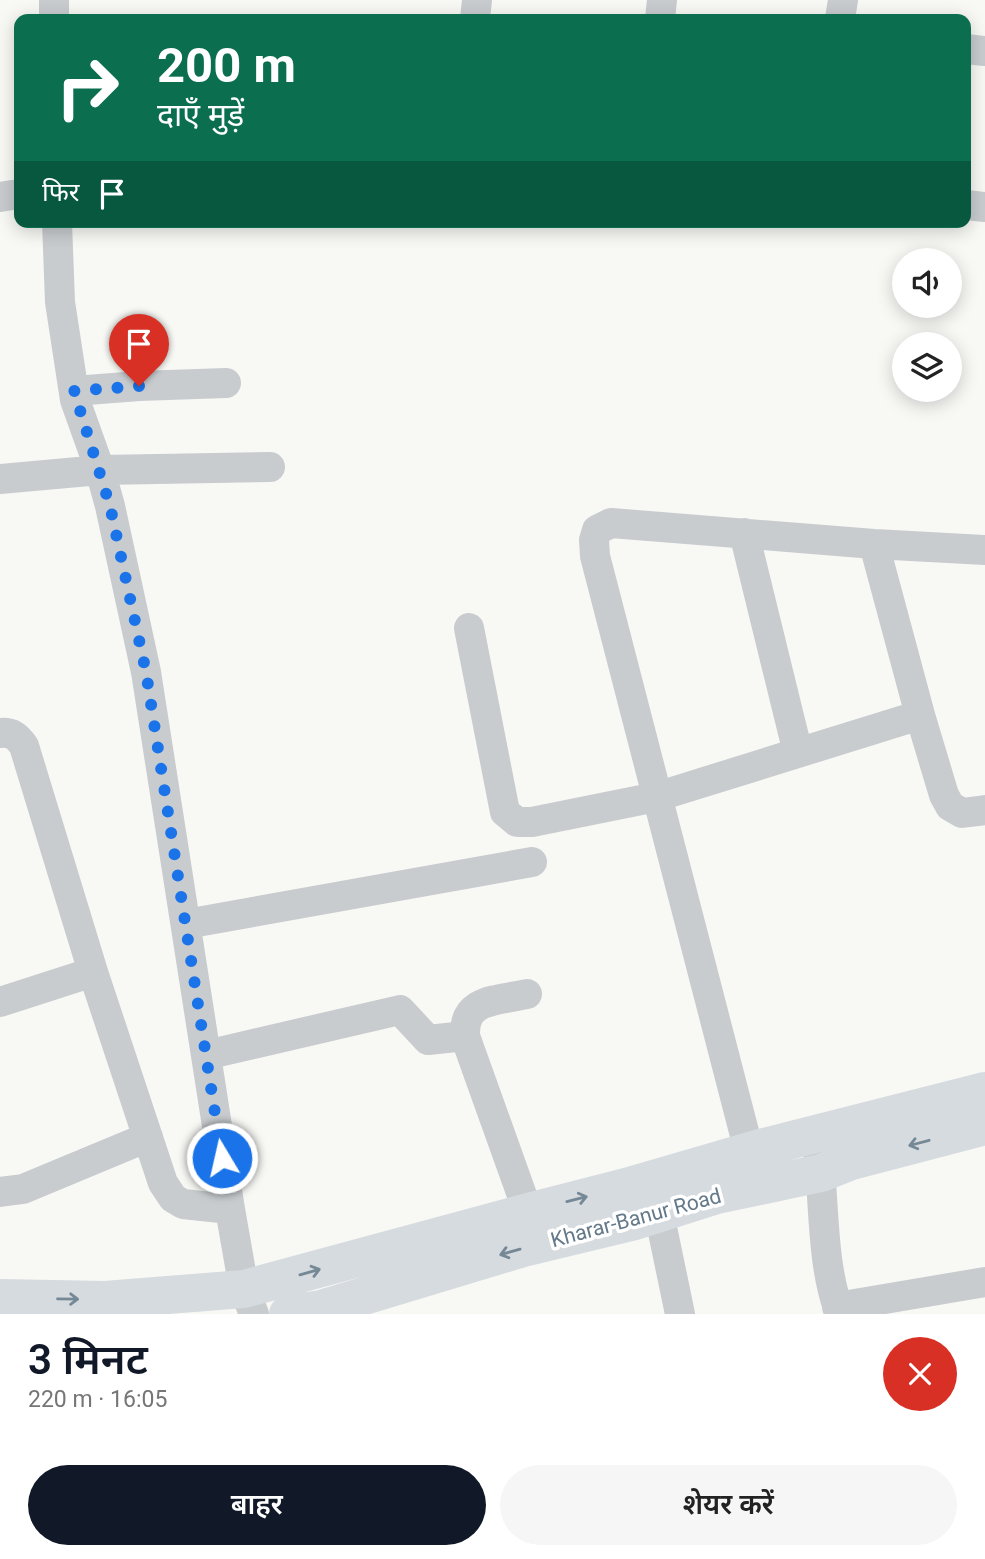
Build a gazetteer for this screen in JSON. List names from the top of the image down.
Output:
{
  "streets": {
    "highway": ["Kharar-Banur Road"]
  },
  "page": {
    "turn": ["200 m", "दाएँ मुड़ें"],
    "then": "फिर",
    "heading": ["3 मिनट", "220 m · 16:05"],
    "buttons": ["बाहर", "शेयर करें"]
  }
}
